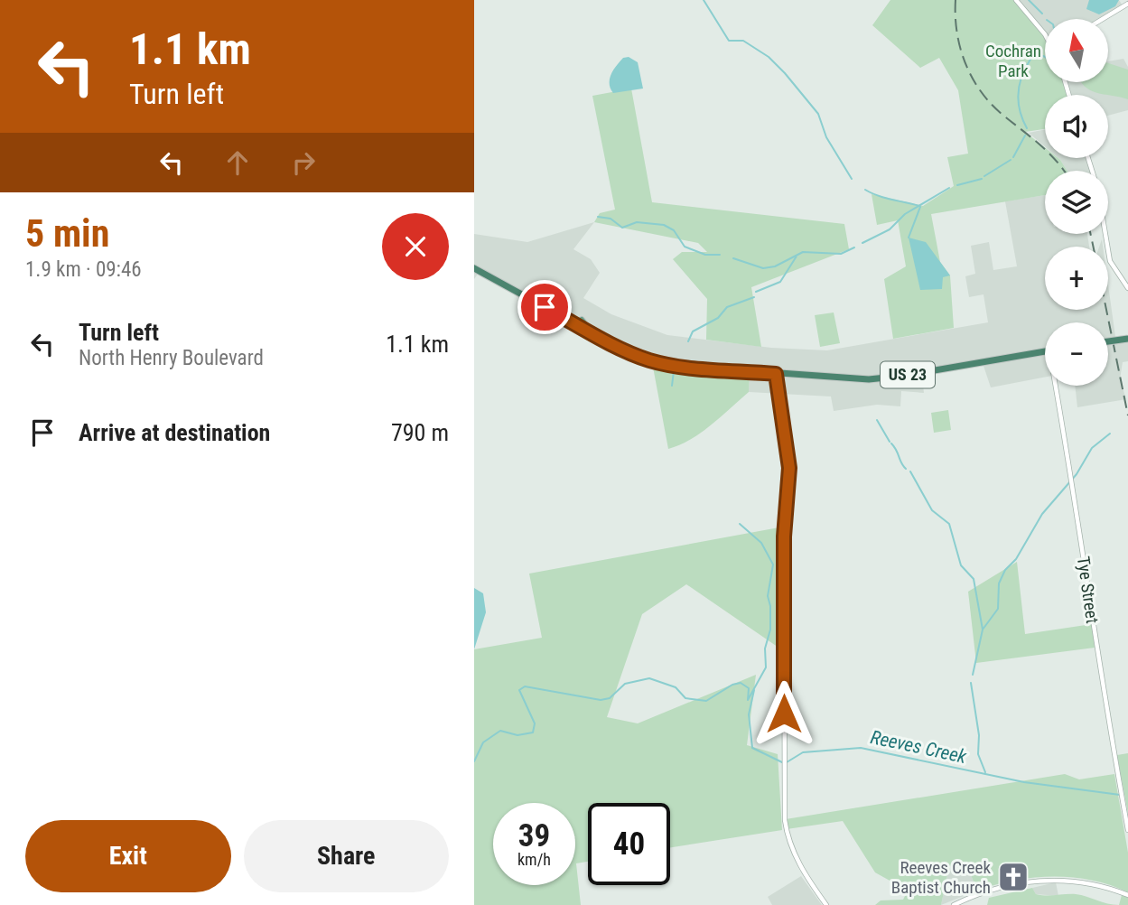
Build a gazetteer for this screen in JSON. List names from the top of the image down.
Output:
{
  "streets": {
    "highway": ["US 23"],
    "street": ["Tye Street"]
  },
  "water": ["Reeves Creek"],
  "parks": ["Cochran Park"],
  "places": {
    "church": ["Reeves Creek Baptist Church"]
  },
  "north": "top",
  "page": {
    "turn": ["1.1 km", "Turn left"],
    "map_buttons": ["+", "−"],
    "heading": ["5 min", "1.9 km · 09:46"],
    "list": [
      {
        "name": "Turn left",
        "note": "North Henry Boulevard",
        "value": "1.1 km"
      },
      {
        "name": "Arrive at destination",
        "value": "790 m"
      }
    ],
    "speed": "39 km/h",
    "limit": "40",
    "buttons": ["Exit", "Share"]
  }
}
